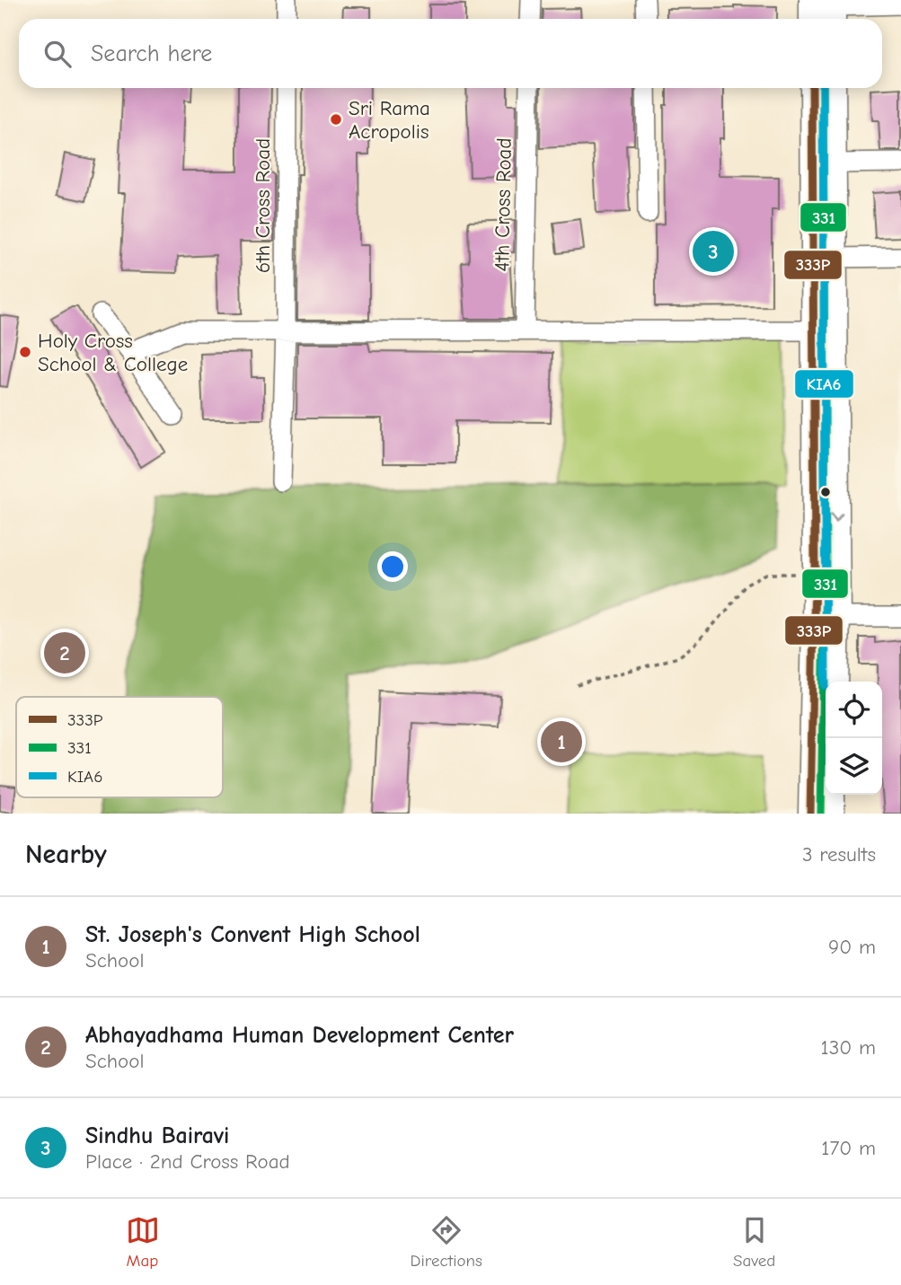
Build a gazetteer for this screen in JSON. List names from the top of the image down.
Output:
{
  "streets": {
    "street": ["4th Cross Road", "6th Cross Road"]
  },
  "places": ["Sri Rama Acropolis", "Holy Cross School & College"],
  "lines": ["transit line 333P", "transit line 331", "transit line KIA6"],
  "legend": ["333P", "331", "KIA6"],
  "page": {
    "search": "Search here",
    "pins": ["3", "2", "1"],
    "heading": ["Nearby", "3 results"],
    "list": [
      {
        "mark": "1",
        "name": "St. Joseph's Convent High School",
        "note": "School",
        "value": "90 m"
      },
      {
        "mark": "2",
        "name": "Abhayadhama Human Development Center",
        "note": "School",
        "value": "130 m"
      },
      {
        "mark": "3",
        "name": "Sindhu Bairavi",
        "note": "Place · 2nd Cross Road",
        "value": "170 m"
      }
    ],
    "nav": ["Map", "Directions", "Saved"]
  }
}
